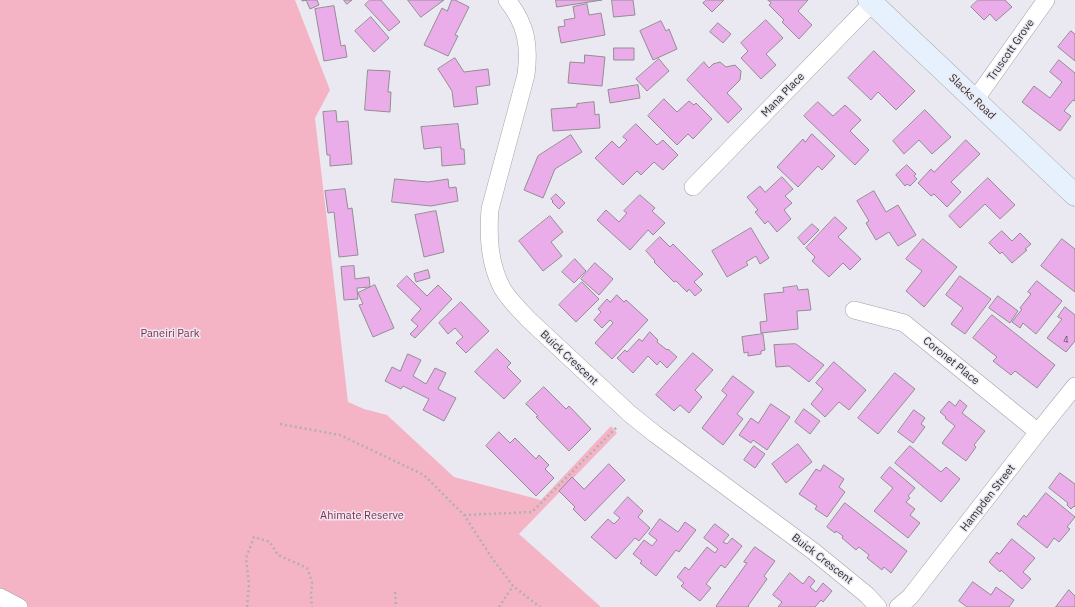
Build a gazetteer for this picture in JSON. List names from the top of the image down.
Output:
{
  "streets": {
    "street": [
      "Truscott Grove",
      "Mana Place",
      "Slacks Road",
      "Buick Crescent",
      "Coronet Place",
      "Hampden Street"
    ]
  },
  "crossings": [
    ["Truscott Grove", "Slacks Road"],
    ["Mana Place", "Slacks Road"],
    ["Coronet Place", "Hampden Street"]
  ],
  "parks": ["Paneiri Park", "Ahimate Reserve"],
  "house_numbers": ["4"]
}
